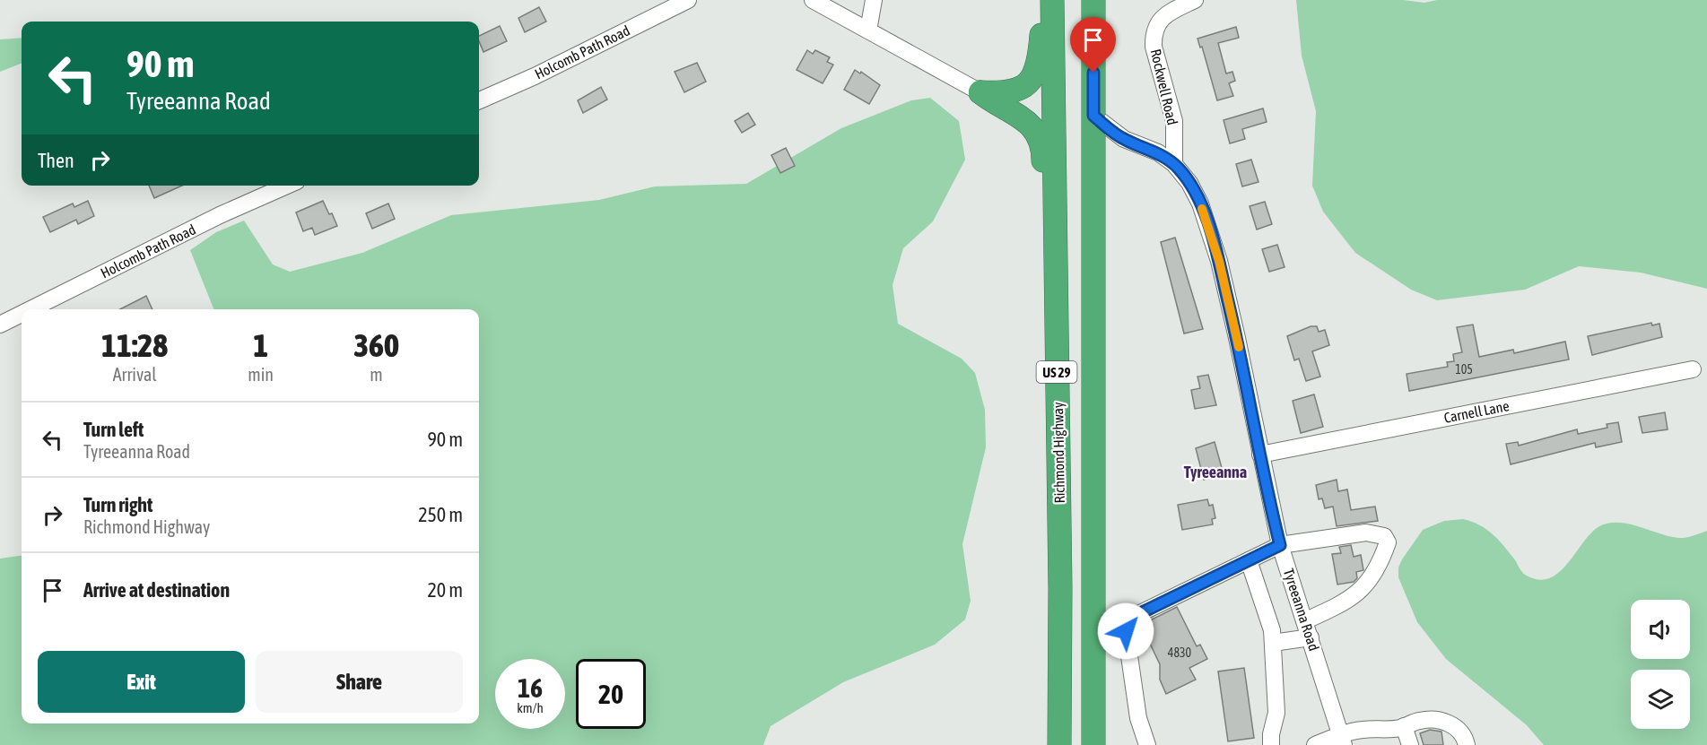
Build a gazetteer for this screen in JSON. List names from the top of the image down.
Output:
{
  "streets": {
    "highway": ["US 29", "Richmond Highway"],
    "street": [
      "Holcomb Path Road",
      "Rockwell Road",
      "Carnell Lane",
      "Tyreeanna Road"
    ]
  },
  "crossings": [
    ["Rockwell Road", "Tyreeanna Road"],
    ["US 29", "Tyreeanna Road"],
    ["Carnell Lane", "Tyreeanna Road"]
  ],
  "districts": ["Tyreeanna"],
  "house_numbers": ["105", "4830"],
  "page": {
    "turn": ["90 m", "Tyreeanna Road"],
    "then": "Then",
    "eta": [
      "11:28",
      "Arrival",
      "1",
      "min",
      "360",
      "m"
    ],
    "list": [
      {
        "name": "Turn left",
        "note": "Tyreeanna Road",
        "value": "90 m"
      },
      {
        "name": "Turn right",
        "note": "Richmond Highway",
        "value": "250 m"
      },
      {
        "name": "Arrive at destination",
        "value": "20 m"
      }
    ],
    "buttons": ["Exit", "Share"],
    "speed": "16 km/h",
    "limit": "20"
  }
}
